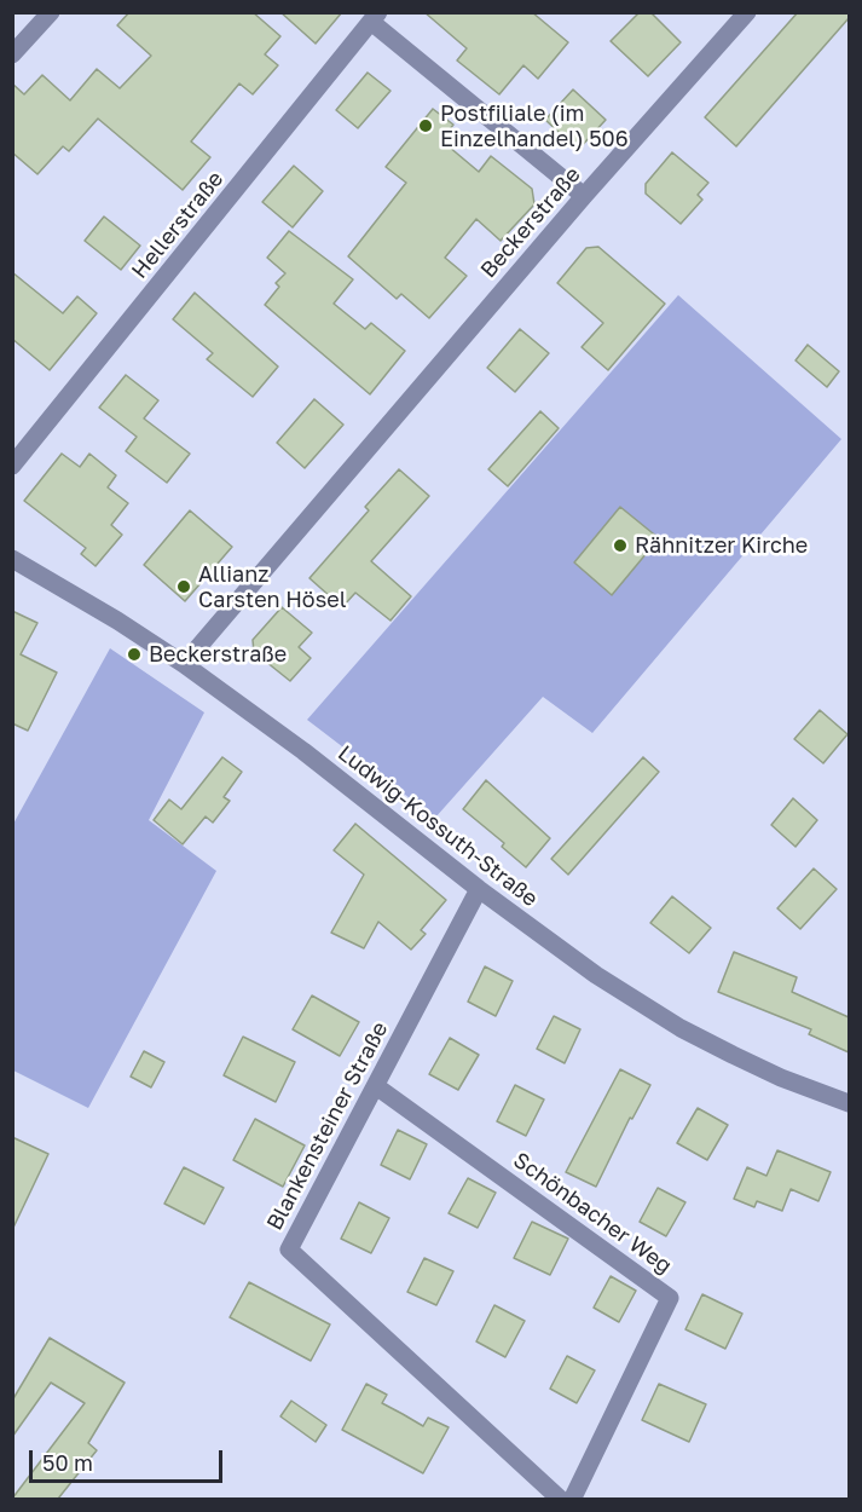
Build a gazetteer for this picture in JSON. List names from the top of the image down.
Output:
{
  "streets": {
    "street": [
      "Beckerstraße",
      "Hellerstraße",
      "Ludwig-Kossuth-Straße",
      "Blankensteiner Straße",
      "Schönbacher Weg"
    ]
  },
  "crossings": [
    ["Beckerstraße", "Ludwig-Kossuth-Straße"],
    ["Ludwig-Kossuth-Straße", "Blankensteiner Straße"],
    ["Blankensteiner Straße", "Schönbacher Weg"]
  ],
  "places": [
    "Postfiliale (im Einzelhandel) 506",
    "Rähnitzer Kirche",
    "Allianz Carsten Hösel",
    "Beckerstraße"
  ],
  "scale_bar": "50 m"
}
